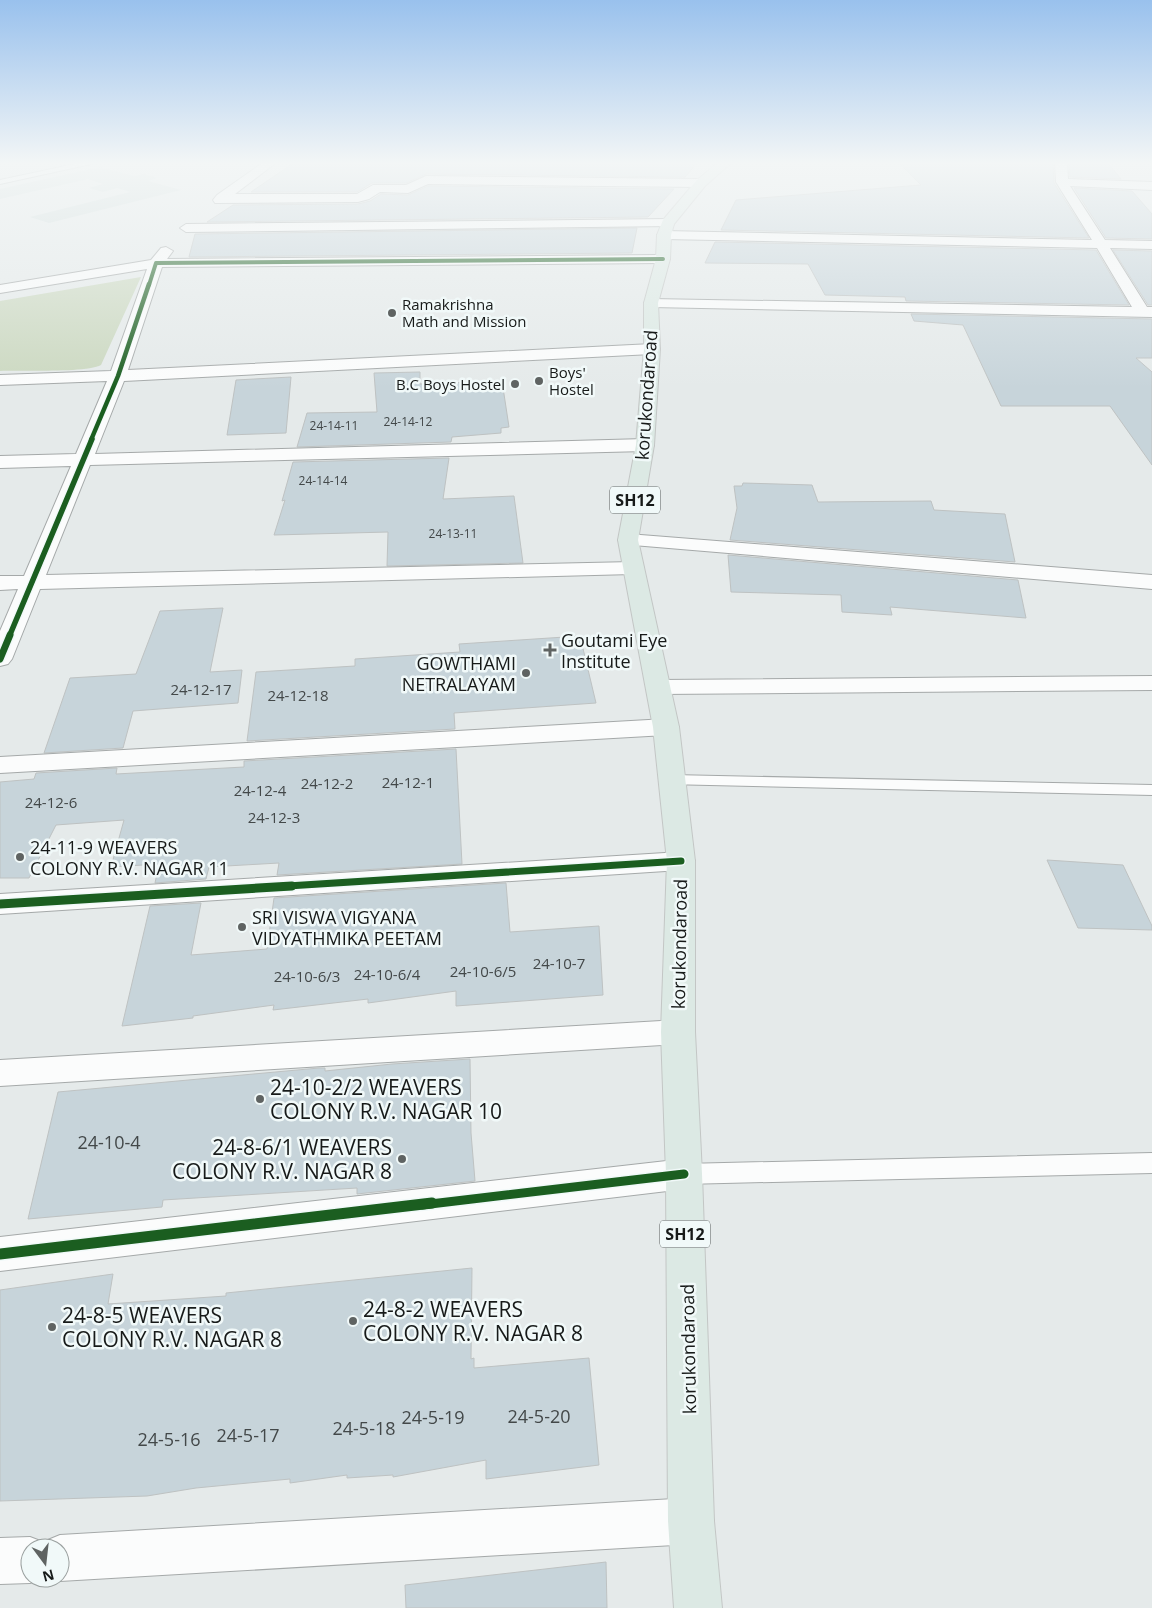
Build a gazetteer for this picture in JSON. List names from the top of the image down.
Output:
{
  "streets": {
    "main road": ["korukondaroad", "SH12"]
  },
  "places": {
    "other": [
      "Ramakrishna Math and Mission",
      "Boys' Hostel",
      "B.C Boys Hostel",
      "GOWTHAMI NETRALAYAM",
      "24-11-9 WEAVERS COLONY R.V. NAGAR 11",
      "SRI VISWA VIGYANA VIDYATHMIKA PEETAM",
      "24-10-2/2 WEAVERS COLONY R.V. NAGAR 10",
      "24-8-6/1 WEAVERS COLONY R.V. NAGAR 8",
      "24-8-2 WEAVERS COLONY R.V. NAGAR 8",
      "24-8-5 WEAVERS COLONY R.V. NAGAR 8"
    ],
    "health": ["Goutami Eye Institute"]
  },
  "house_numbers": [
    "24-14-12",
    "24-14-11",
    "24-14-14",
    "24-13-11",
    "24-12-17",
    "24-12-18",
    "24-12-1",
    "24-12-2",
    "24-12-4",
    "24-12-6",
    "24-12-3",
    "24-10-7",
    "24-10-6/5",
    "24-10-6/4",
    "24-10-6/3",
    "24-10-4",
    "24-5-20",
    "24-5-19",
    "24-5-18",
    "24-5-17",
    "24-5-16"
  ],
  "north": "bottom"
}
